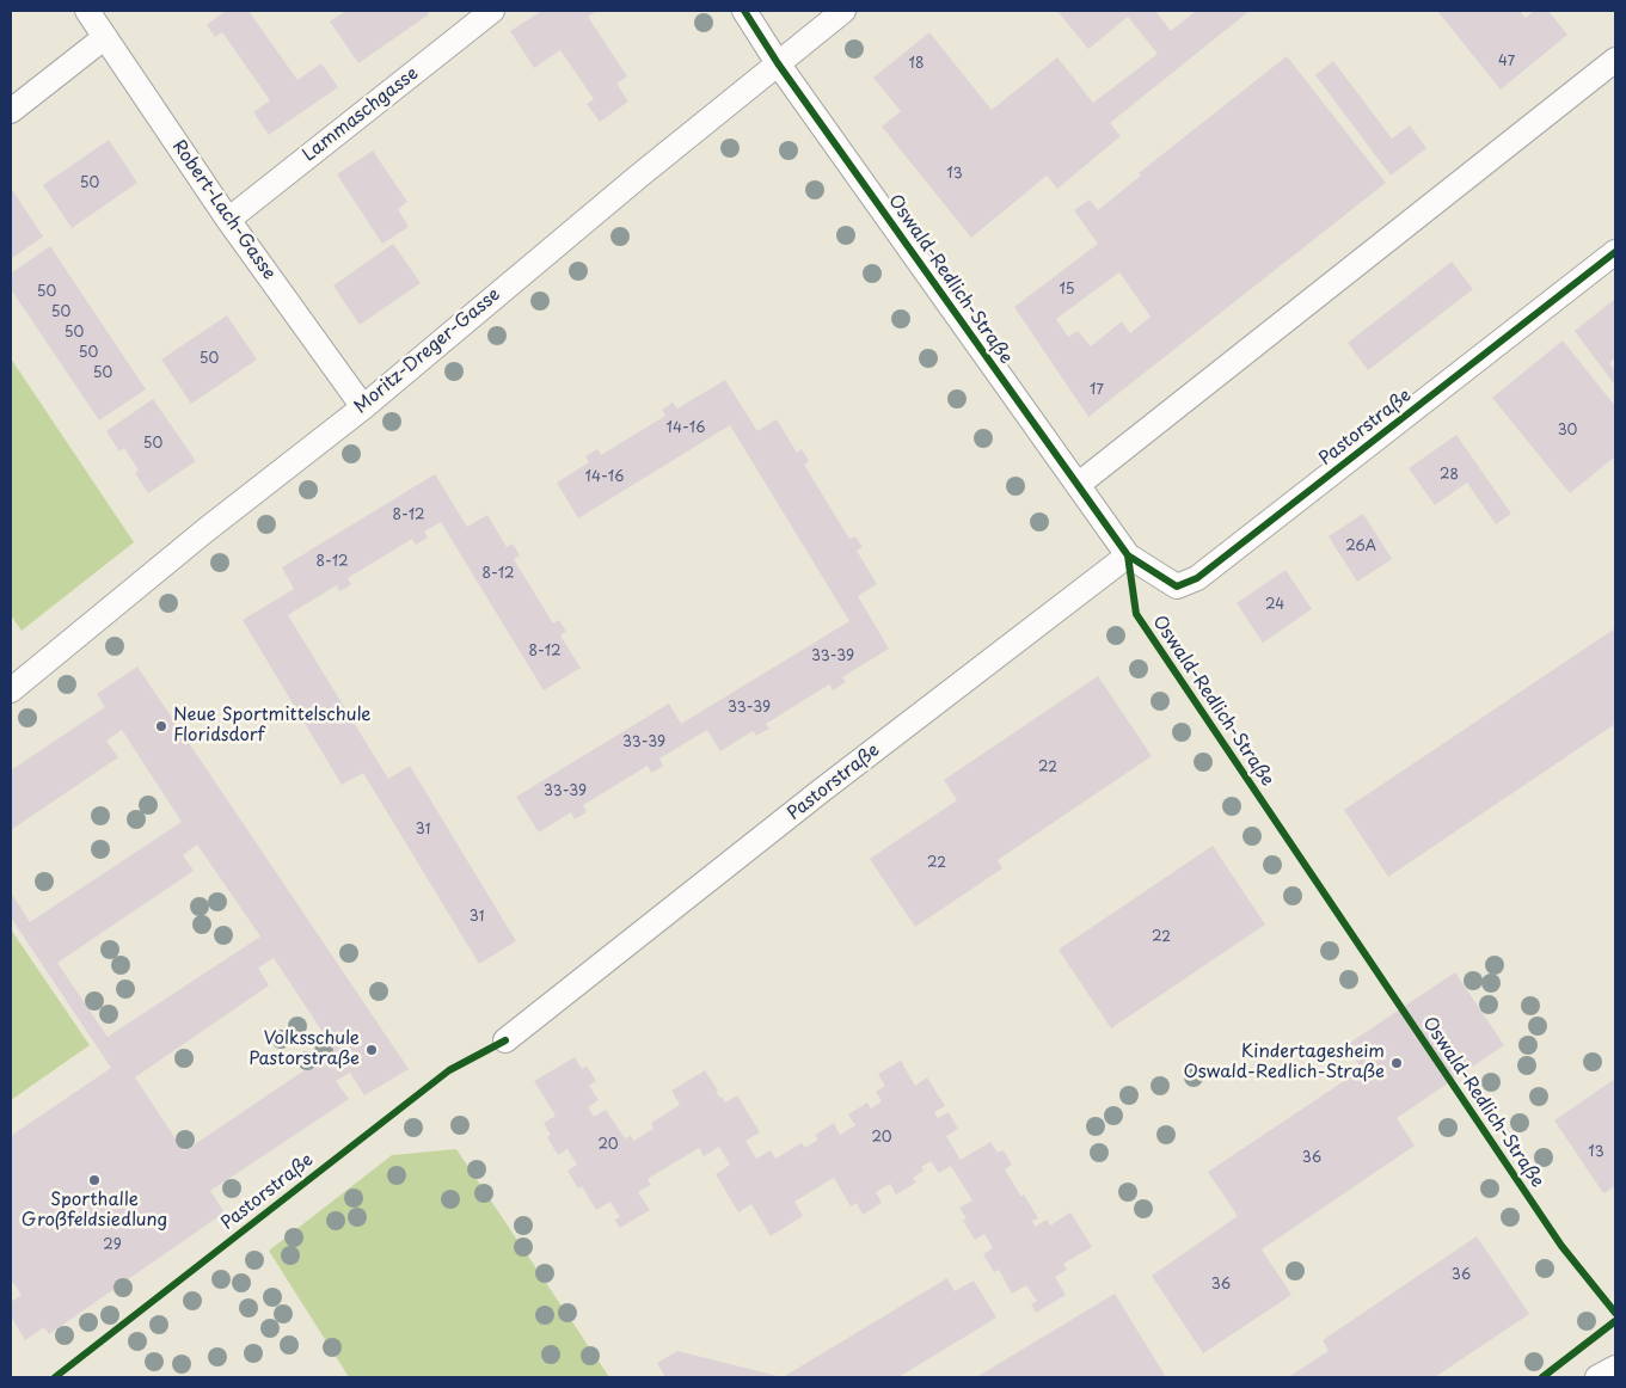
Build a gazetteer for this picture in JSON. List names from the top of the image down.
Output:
{
  "streets": {
    "street": [
      "Lammaschgasse",
      "Robert-Lach-Gasse",
      "Oswald-Redlich-Straße",
      "Moritz-Dreger-Gasse",
      "Pastorstraße"
    ]
  },
  "crossings": [
    ["Lammaschgasse", "Robert-Lach-Gasse"],
    ["Robert-Lach-Gasse", "Moritz-Dreger-Gasse"],
    ["Oswald-Redlich-Straße", "Moritz-Dreger-Gasse"],
    ["Oswald-Redlich-Straße", "Pastorstraße"]
  ],
  "places": [
    "Neue Sportmittelschule Floridsdorf",
    "Volksschule Pastorstraße",
    "Kindertagesheim Oswald-Redlich-Straße",
    "Sporthalle Großfeldsiedlung"
  ],
  "house_numbers": [
    "47",
    "18",
    "13",
    "50",
    "15",
    "50",
    "50",
    "50",
    "50",
    "50",
    "50",
    "17",
    "14-16",
    "30",
    "50",
    "28",
    "14-16",
    "8-12",
    "26A",
    "8-12",
    "8-12",
    "24",
    "8-12",
    "33-39",
    "33-39",
    "33-39",
    "22",
    "33-39",
    "31",
    "22",
    "31",
    "22",
    "20",
    "20",
    "13",
    "36",
    "29",
    "36",
    "36"
  ]
}
